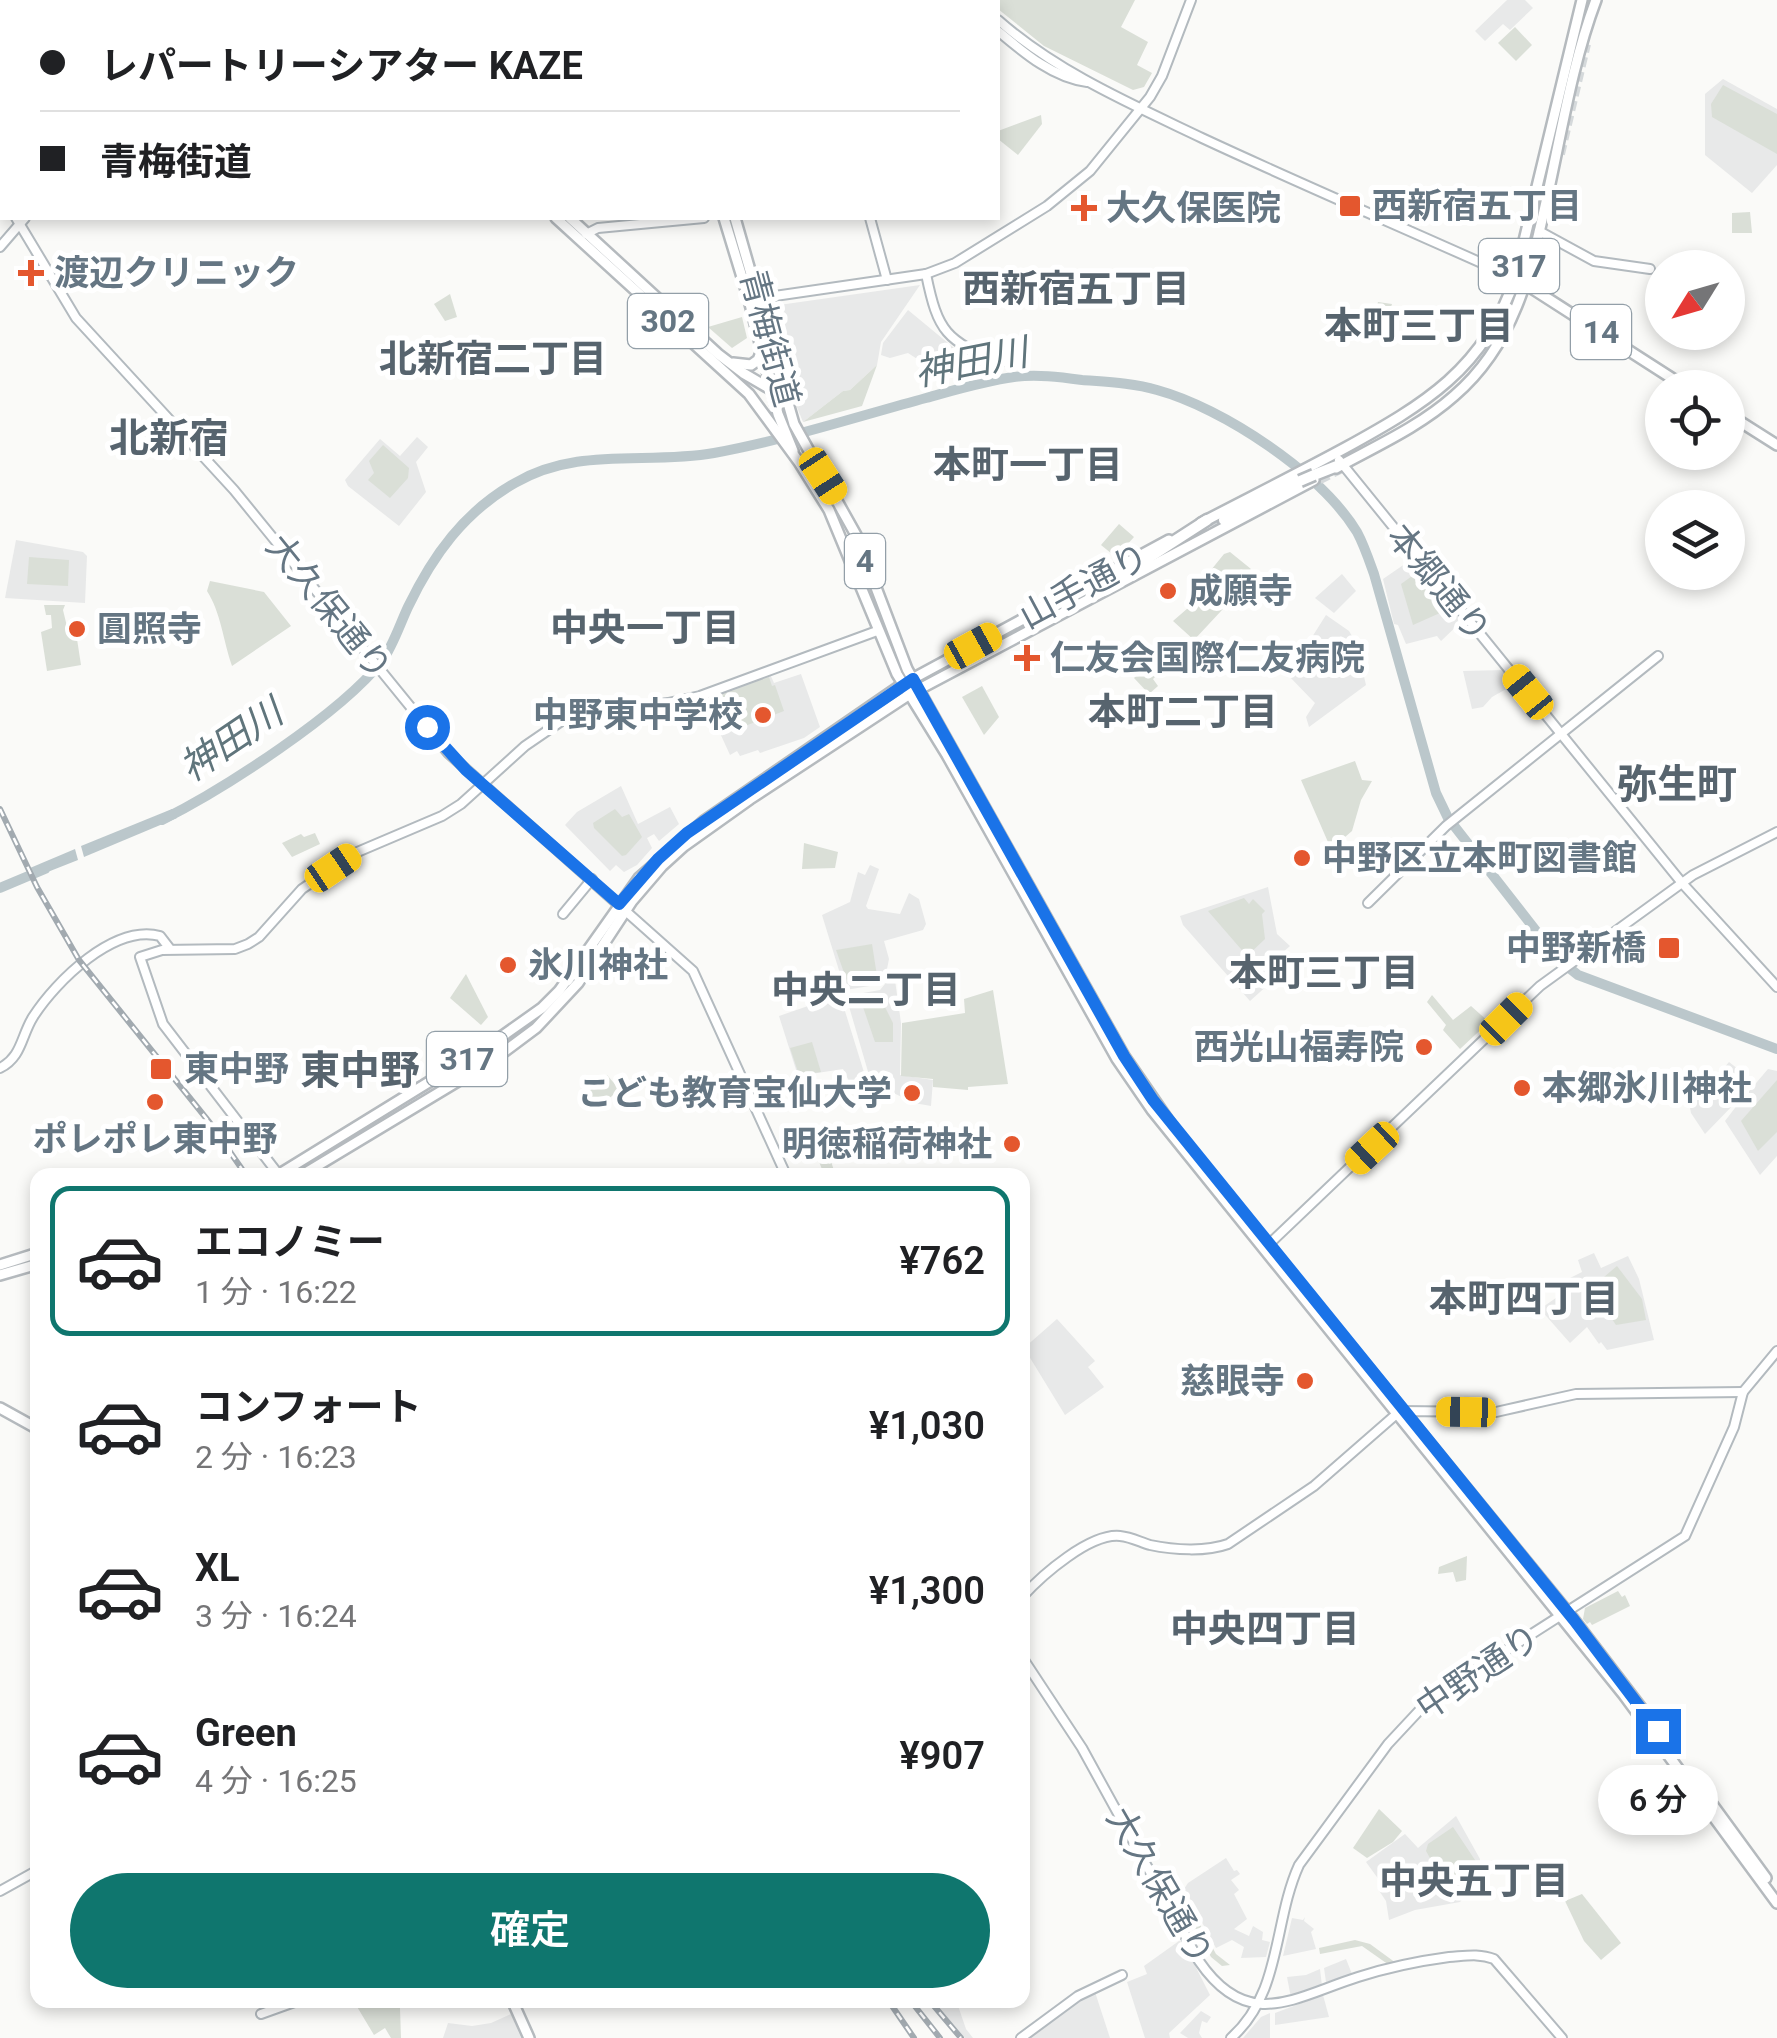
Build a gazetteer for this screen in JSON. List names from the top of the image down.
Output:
{
  "streets": {
    "main road": [
      "317",
      "302",
      "14",
      "青梅街道",
      "4",
      "山手通り"
    ],
    "street": ["本郷通り", "大久保通り", "中野通り"]
  },
  "crossings": [
    ["317", "14"],
    ["317", "本郷通り"],
    ["302", "青梅街道"],
    ["青梅街道", "山手通り"],
    ["青梅街道", "中野通り"],
    ["山手通り", "大久保通り"],
    ["大久保通り", "中野通り"]
  ],
  "districts": [
    "西新宿五丁目",
    "本町三丁目",
    "北新宿二丁目",
    "北新宿",
    "本町一丁目",
    "中央一丁目",
    "本町二丁目",
    "弥生町",
    "本町三丁目",
    "中央二丁目",
    "東中野",
    "本町四丁目",
    "中央四丁目",
    "中央五丁目"
  ],
  "water": ["神田川"],
  "places": {
    "transit": ["西新宿五丁目", "中野新橋", "東中野"],
    "health": ["大久保医院", "渡辺クリニック", "仁友会国際仁友病院"],
    "other": [
      "成願寺",
      "圓照寺",
      "中野東中学校",
      "中野区立本町図書館",
      "氷川神社",
      "西光山福寿院",
      "本郷氷川神社",
      "こども教育宝仙大学",
      "ポレポレ東中野",
      "明徳稲荷神社",
      "慈眼寺"
    ]
  },
  "north": "bottom left",
  "page": {
    "banner": ["レパートリーシアター KAZE", "青梅街道"],
    "list": [
      {
        "name": "エコノミー",
        "note": "1 分 · 16:22",
        "value": "¥762"
      },
      {
        "name": "コンフォート",
        "note": "2 分 · 16:23",
        "value": "¥1,030"
      },
      {
        "name": "XL",
        "note": "3 分 · 16:24",
        "value": "¥1,300"
      },
      {
        "name": "Green",
        "note": "4 分 · 16:25",
        "value": "¥907"
      }
    ],
    "bubble": "6 分",
    "buttons": "確定"
  }
}
